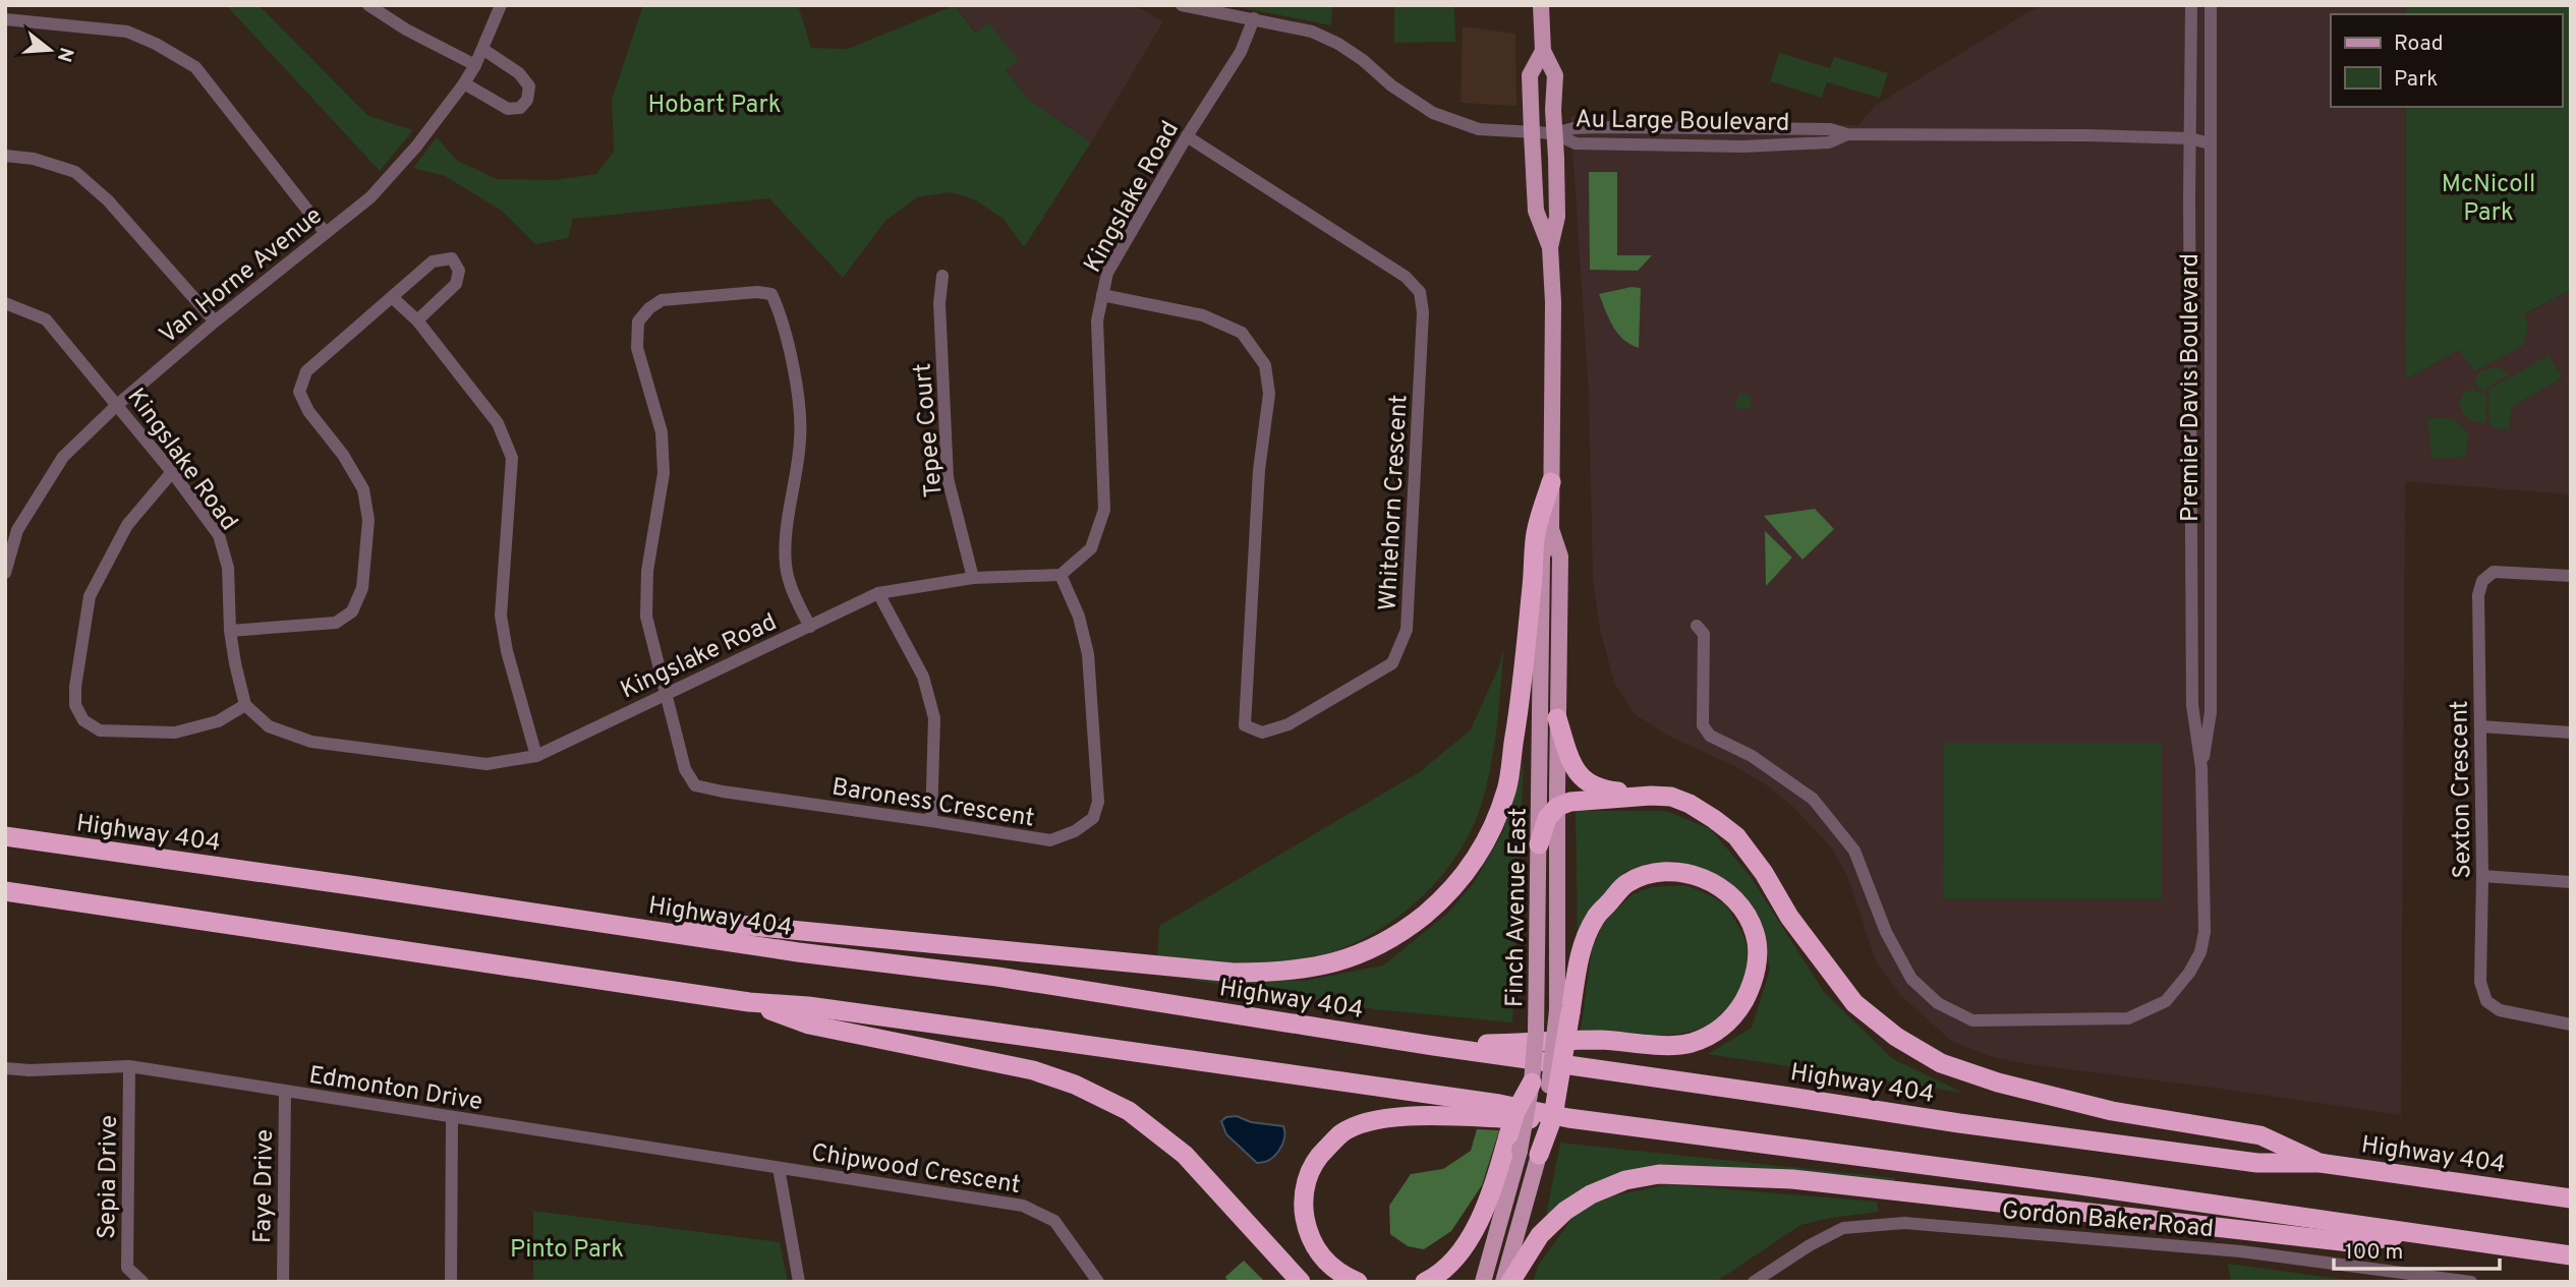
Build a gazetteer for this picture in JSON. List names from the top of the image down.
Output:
{
  "streets": {
    "highway": ["Highway 404"],
    "main road": ["Finch Avenue East"],
    "street": [
      "Au Large Boulevard",
      "Kingslake Road",
      "Van Horne Avenue",
      "Premier Davis Boulevard",
      "Tepee Court",
      "Whitehorn Crescent",
      "Sexton Crescent",
      "Baroness Crescent",
      "Edmonton Drive",
      "Chipwood Crescent",
      "Sepia Drive",
      "Faye Drive",
      "Gordon Baker Road"
    ]
  },
  "crossings": [
    ["Au Large Boulevard", "Kingslake Road"],
    ["Au Large Boulevard", "Premier Davis Boulevard"],
    ["Au Large Boulevard", "Finch Avenue East"],
    ["Kingslake Road", "Van Horne Avenue"],
    ["Kingslake Road", "Tepee Court"],
    ["Kingslake Road", "Whitehorn Crescent"],
    ["Kingslake Road", "Baroness Crescent"],
    ["Edmonton Drive", "Chipwood Crescent"],
    ["Edmonton Drive", "Sepia Drive"],
    ["Edmonton Drive", "Faye Drive"]
  ],
  "parks": ["Hobart Park", "McNicoll Park", "Pinto Park"],
  "legend": ["Road", "Park"],
  "scale_bar": "100 m",
  "north": "right"
}
